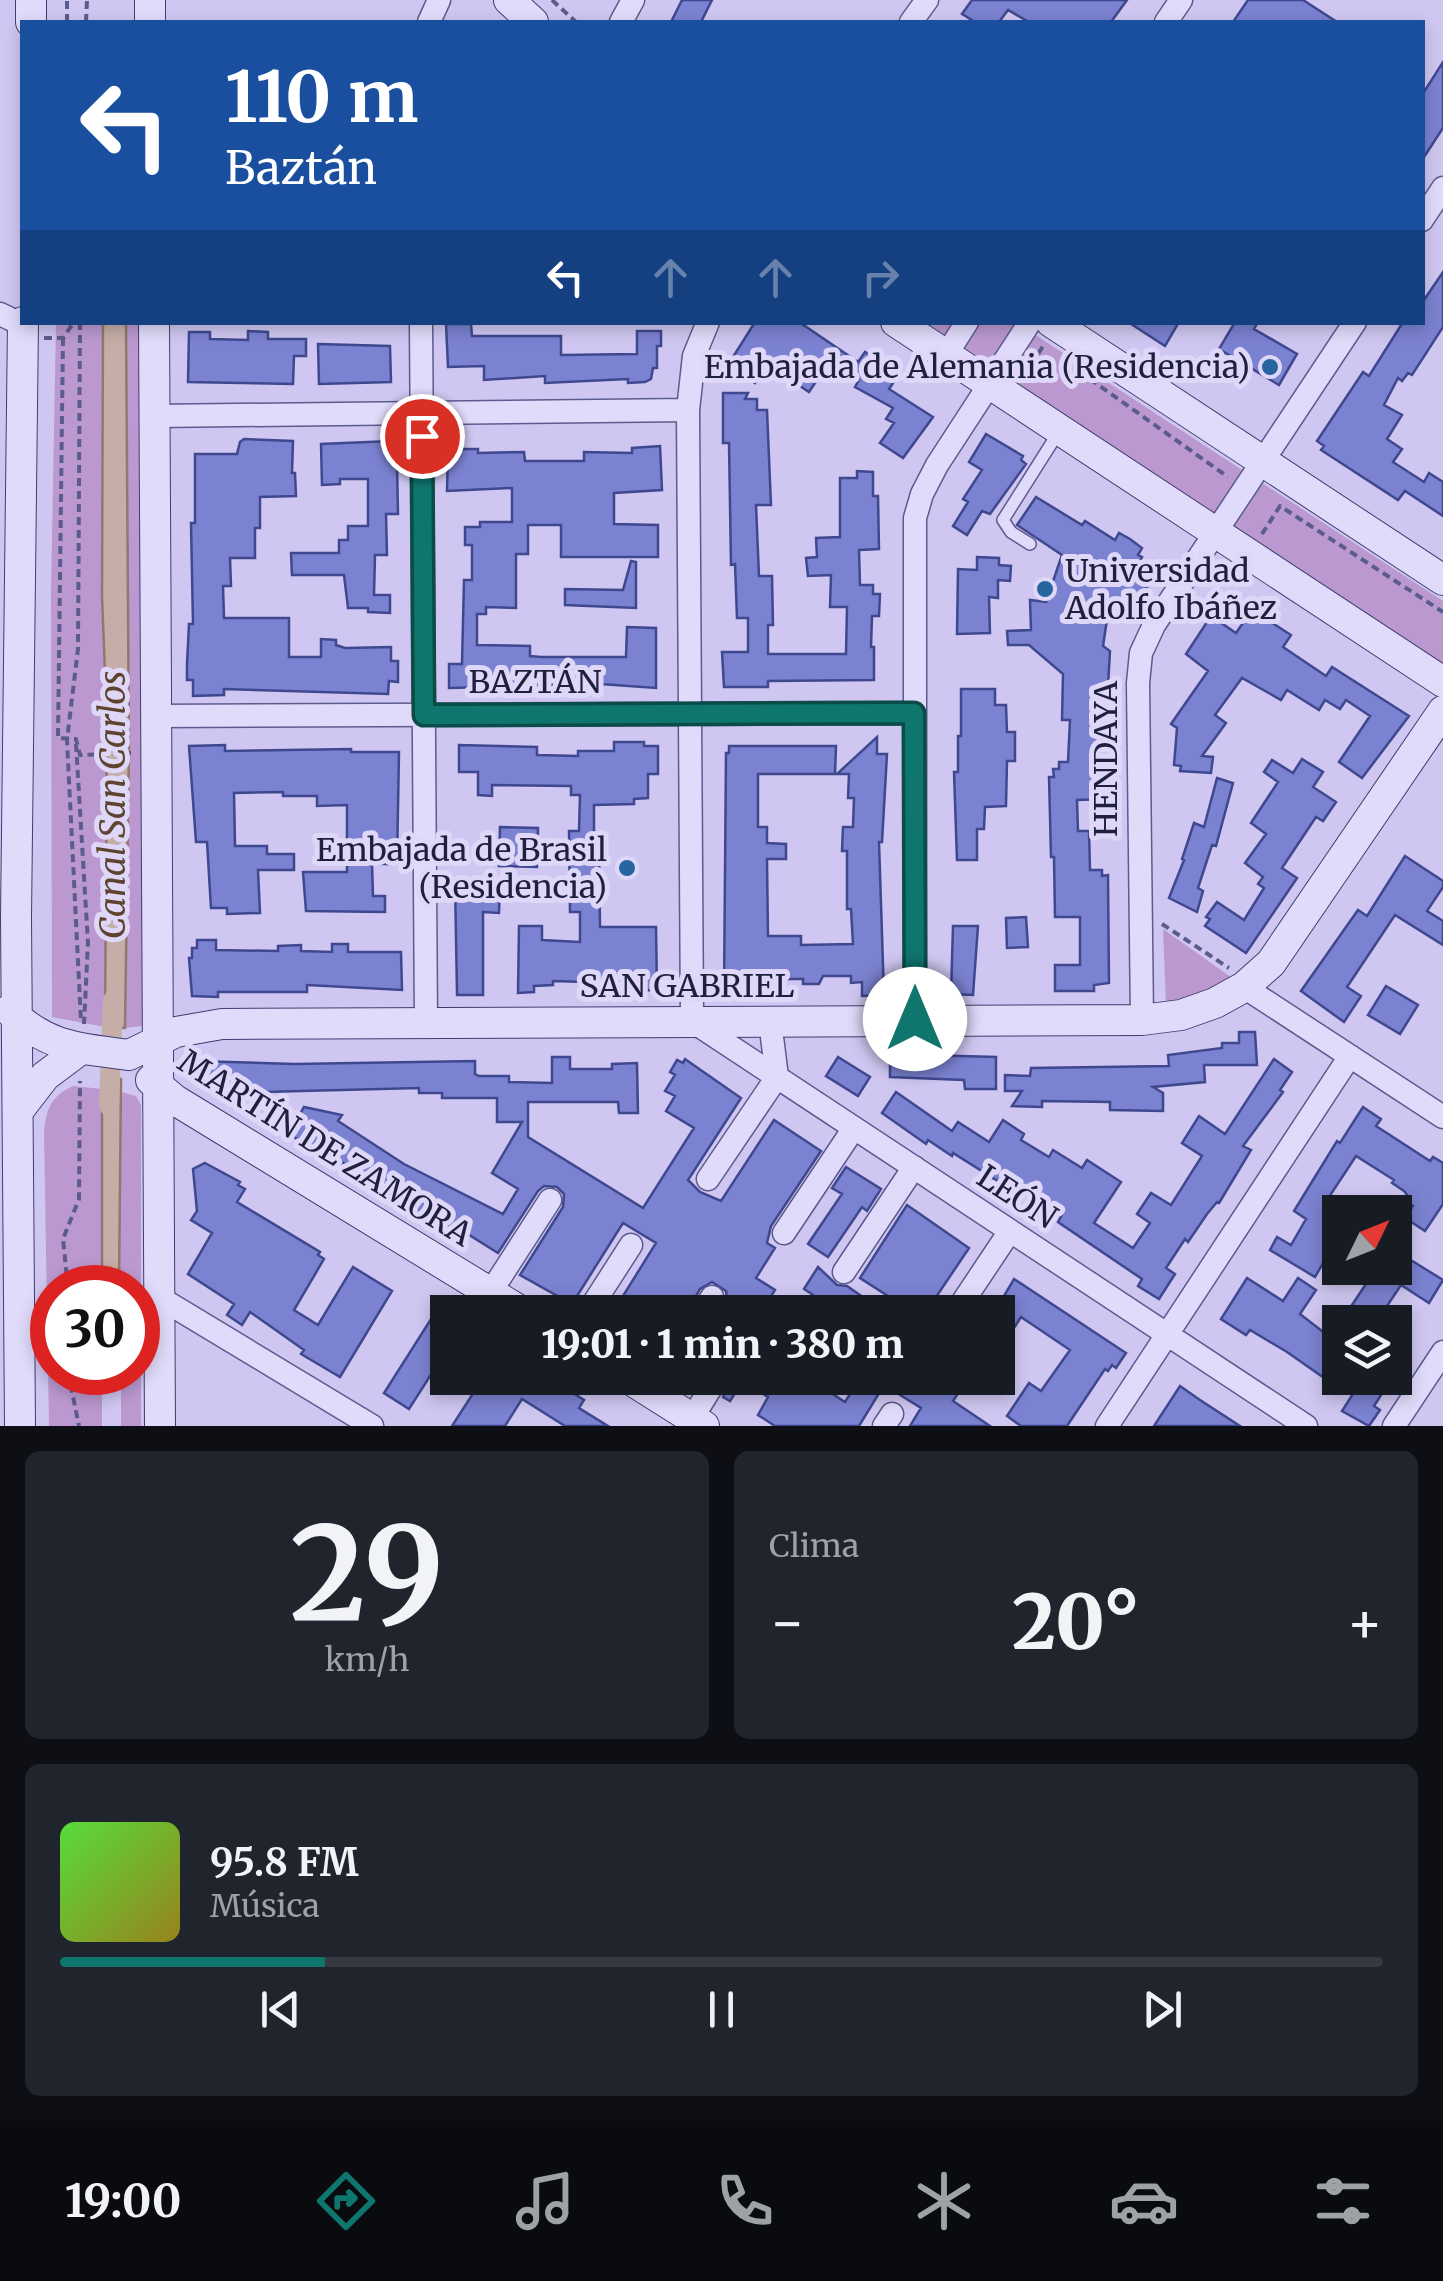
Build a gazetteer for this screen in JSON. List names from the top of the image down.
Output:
{
  "streets": {
    "street": [
      "BAZTÁN",
      "HENDAYA",
      "SAN GABRIEL",
      "MARTÍN DE ZAMORA",
      "LEÓN"
    ]
  },
  "crossings": [
    ["HENDAYA", "SAN GABRIEL"],
    ["SAN GABRIEL", "MARTÍN DE ZAMORA"],
    ["SAN GABRIEL", "LEÓN"]
  ],
  "water": ["Canal San Carlos"],
  "places": ["Embajada de Alemania (Residencia)", "Universidad Adolfo Ibáñez", "Embajada de Brasil (Residencia)"],
  "north": "top right",
  "page": {
    "turn": ["110 m", "Baztán"],
    "limit": "30",
    "trip": "19:01 · 1 min · 380 m",
    "tile": [
      ["29", "km/h"],
      "Clima"
    ],
    "heat": ["−", "20°", "+"],
    "song": ["95.8 FM", "Música"],
    "tabs": "19:00"
  }
}
